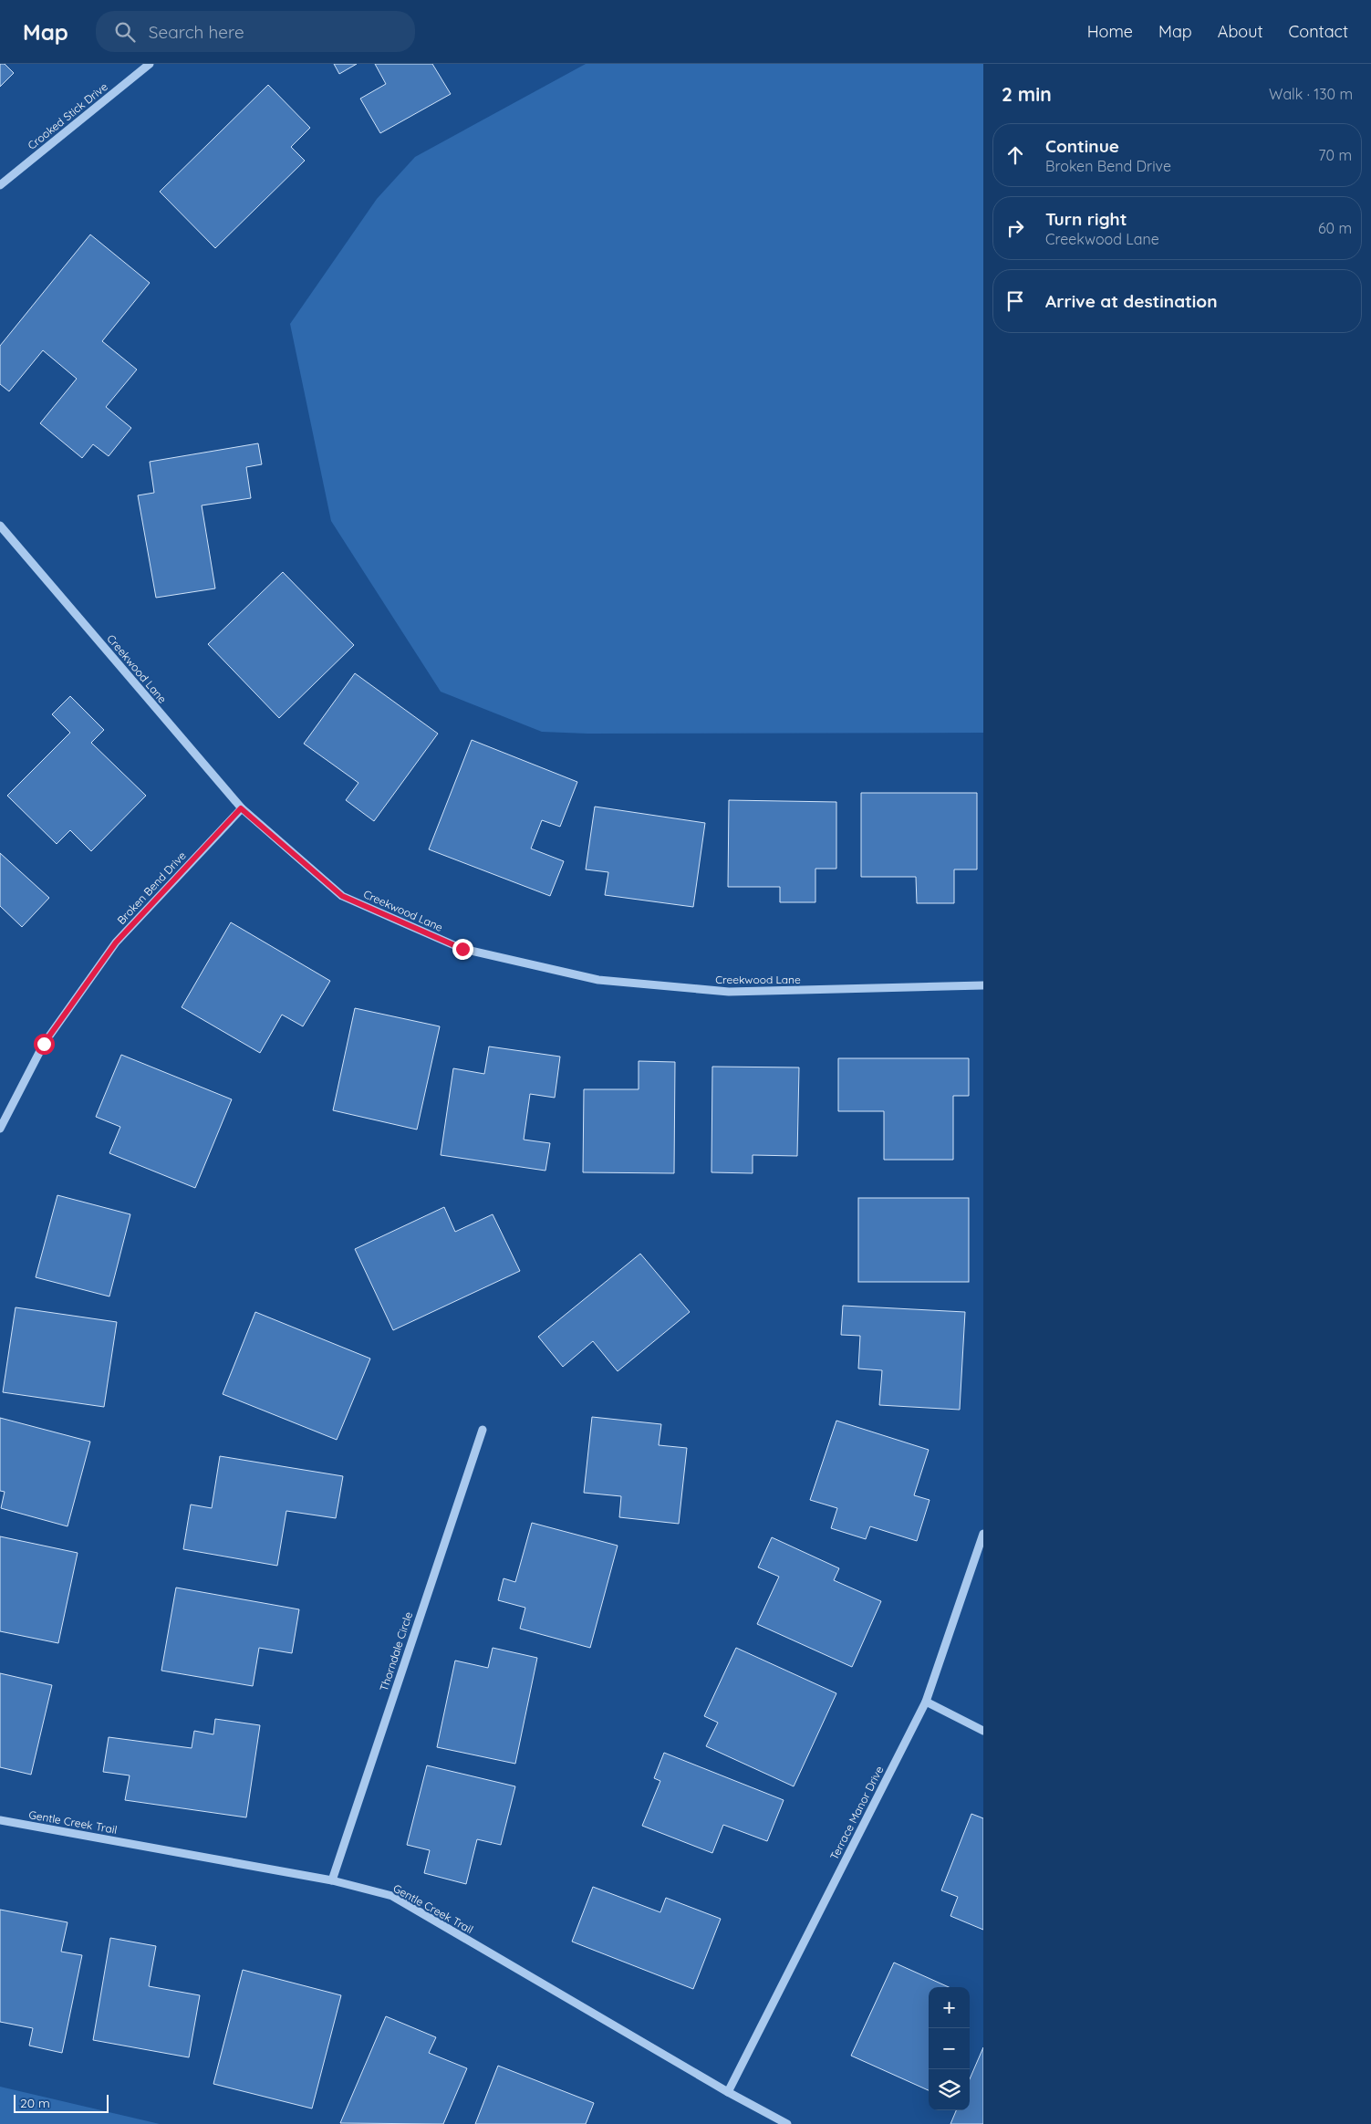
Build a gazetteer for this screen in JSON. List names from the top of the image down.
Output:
{
  "streets": {
    "street": [
      "Crooked Stick Drive",
      "Creekwood Lane",
      "Broken Bend Drive",
      "Thorndale Circle",
      "Terrace Manor Drive",
      "Gentle Creek Trail"
    ]
  },
  "crossings": [
    ["Creekwood Lane", "Broken Bend Drive"],
    ["Thorndale Circle", "Gentle Creek Trail"],
    ["Terrace Manor Drive", "Gentle Creek Trail"]
  ],
  "scale_bar": "20 m",
  "page": {
    "header": "Map",
    "search": "Search here",
    "nav": [
      "Home",
      "Map",
      "About",
      "Contact"
    ],
    "heading": ["2 min", "Walk · 130 m"],
    "list": [
      ["Continue", "Broken Bend Drive", "70 m"],
      ["Turn right", "Creekwood Lane", "60 m"],
      "Arrive at destination"
    ],
    "map_buttons": ["+", "−"],
    "scale": "20 m"
  }
}
